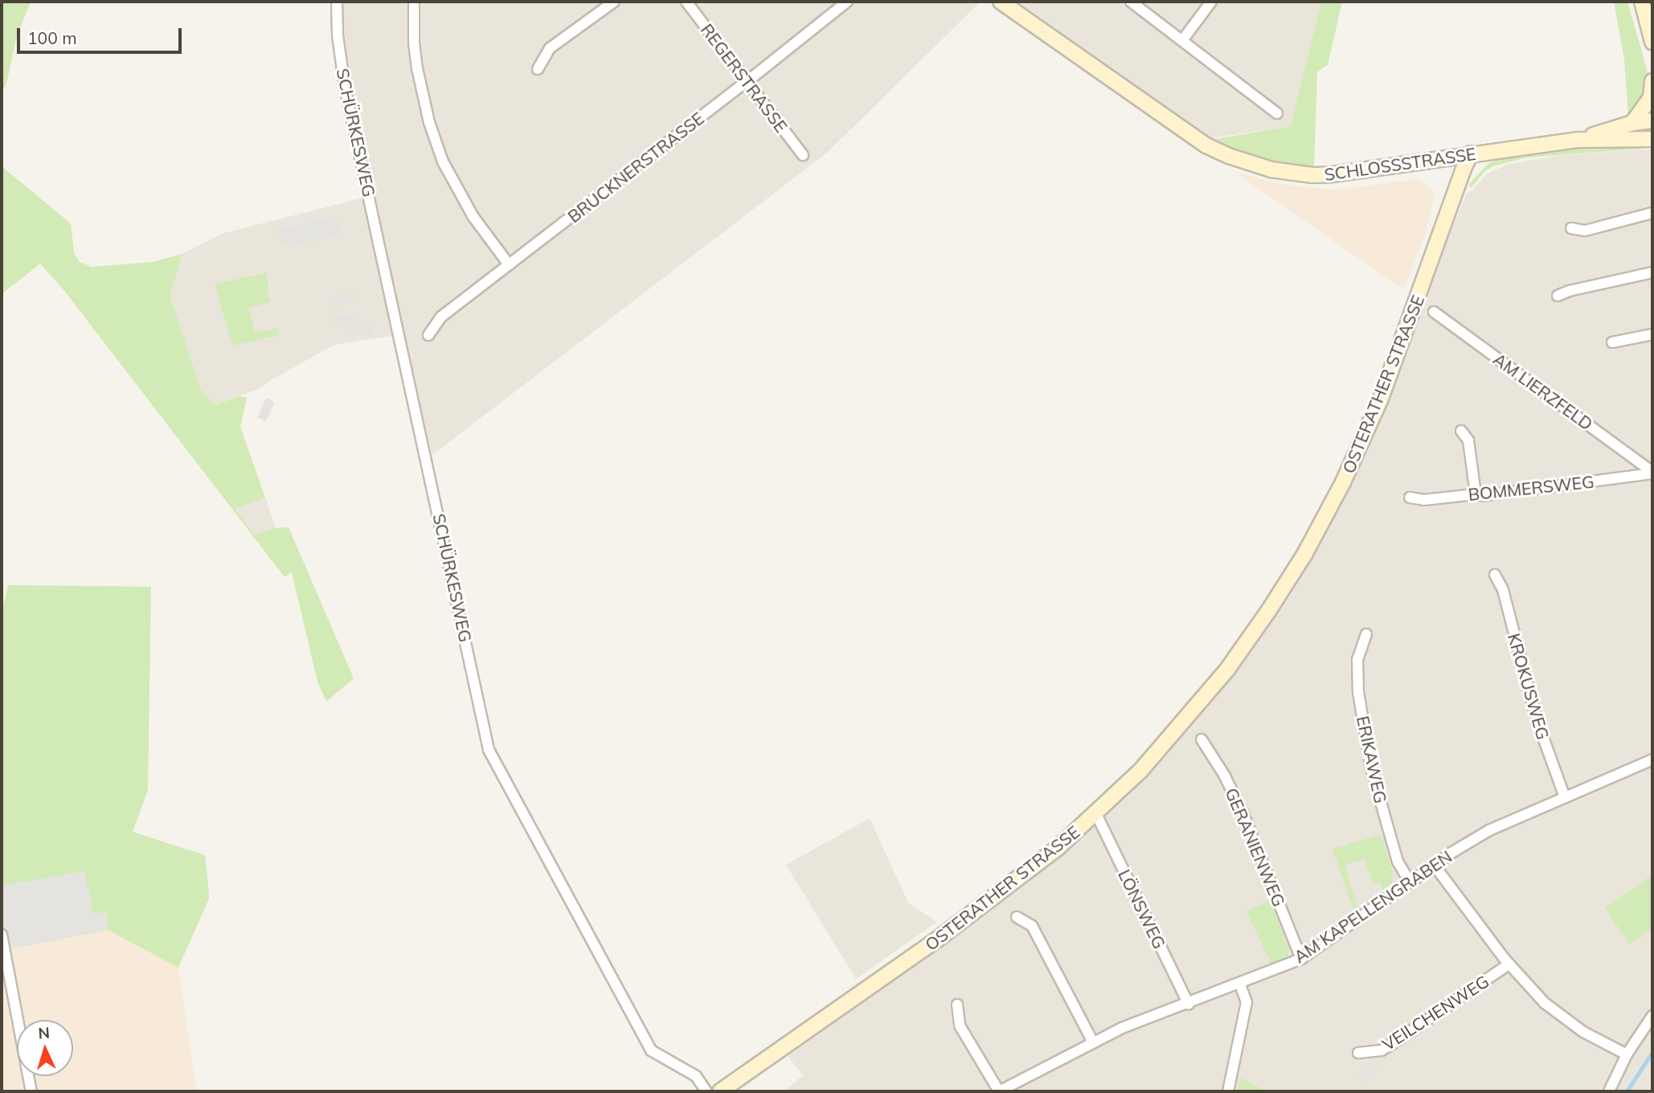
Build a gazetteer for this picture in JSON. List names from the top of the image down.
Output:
{
  "streets": {
    "main road": ["SCHLOSSSTRASSE", "OSTERATHER STRASSE"],
    "street": [
      "REGERSTRASSE",
      "SCHÜRKESWEG",
      "BRUCKNERSTRASSE",
      "AM LIERZFELD",
      "BOMMERSWEG",
      "KROKUSWEG",
      "ERIKAWEG",
      "GERANIENWEG",
      "AM KAPELLENGRABEN",
      "LÖNSWEG",
      "VEILCHENWEG"
    ]
  },
  "crossings": [
    ["REGERSTRASSE", "BRUCKNERSTRASSE"],
    ["SCHLOSSSTRASSE", "OSTERATHER STRASSE"],
    ["OSTERATHER STRASSE", "LÖNSWEG"],
    ["AM LIERZFELD", "BOMMERSWEG"],
    ["KROKUSWEG", "AM KAPELLENGRABEN"],
    ["ERIKAWEG", "AM KAPELLENGRABEN"],
    ["GERANIENWEG", "AM KAPELLENGRABEN"],
    ["AM KAPELLENGRABEN", "LÖNSWEG"]
  ],
  "scale_bar": "100 m",
  "north": "top"
}
